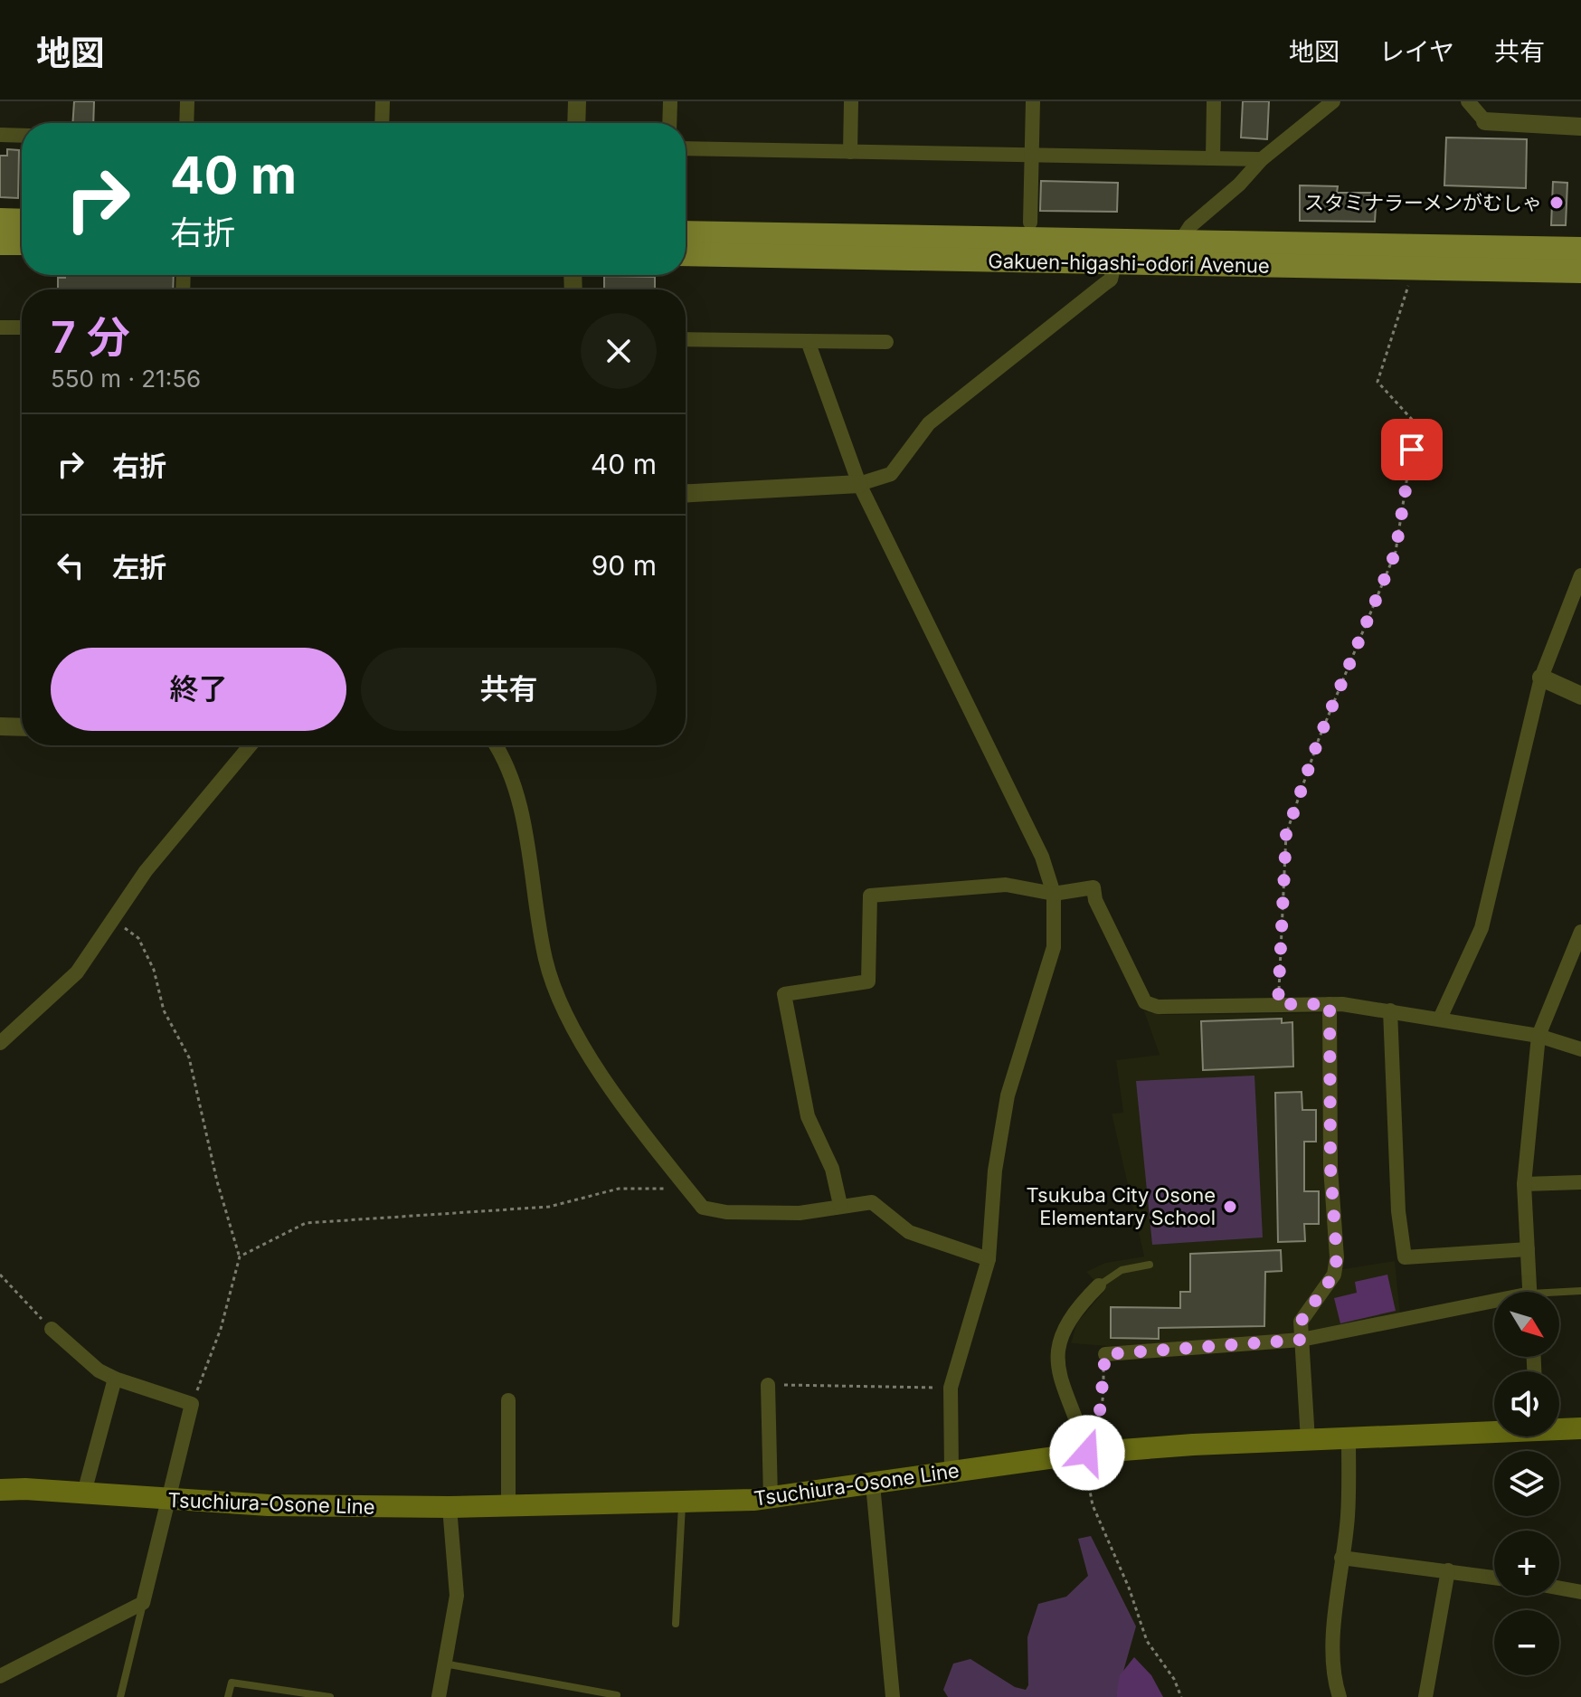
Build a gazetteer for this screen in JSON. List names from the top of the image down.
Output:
{
  "streets": {
    "main road": ["Gakuen-higashi-odori Avenue", "Tsuchiura-Osone Line"]
  },
  "places": ["スタミナラーメンがむしゃ", "Tsukuba City Osone Elementary School"],
  "north": "bottom right",
  "page": {
    "header": "地図",
    "nav": ["地図", "レイヤ", "共有"],
    "turn": ["40 m", "右折"],
    "heading": ["7 分", "550 m · 21:56"],
    "list": [
      {
        "name": "右折",
        "value": "40 m"
      },
      {
        "name": "左折",
        "value": "90 m"
      }
    ],
    "buttons": ["終了", "共有"],
    "map_buttons": ["+", "−"]
  }
}
